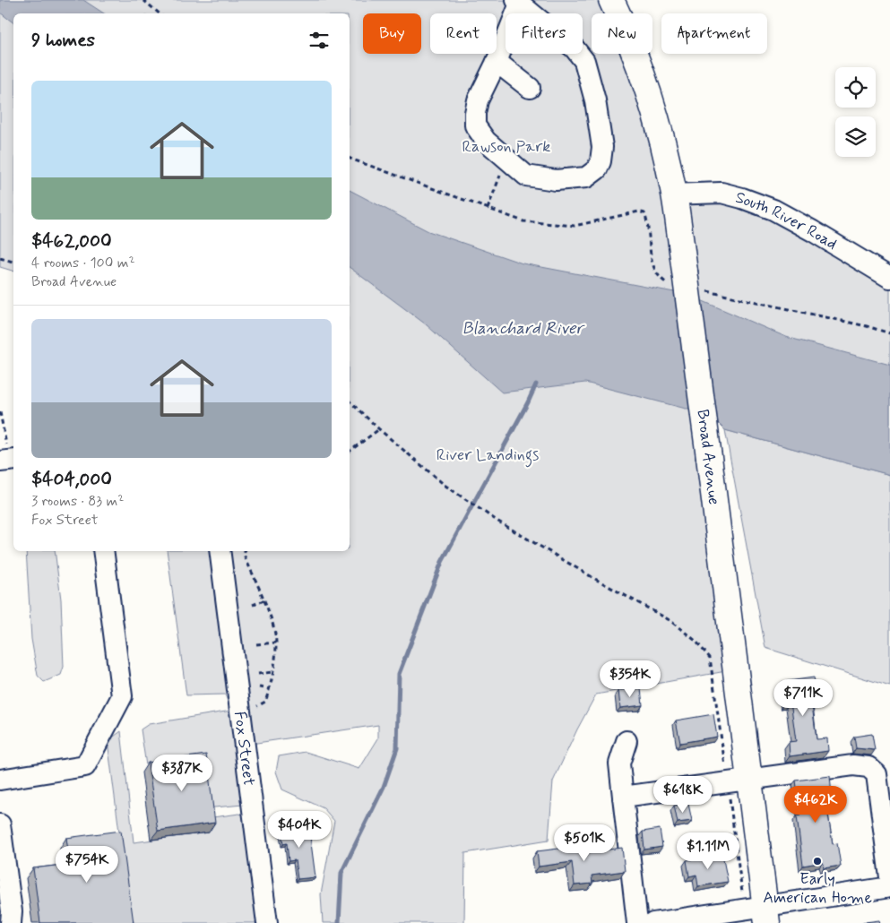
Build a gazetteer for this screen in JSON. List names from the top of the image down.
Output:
{
  "streets": {
    "main road": ["Broad Avenue"],
    "street": ["South River Road", "Fox Street"]
  },
  "crossings": [
    ["South River Road", "Broad Avenue"]
  ],
  "water": ["Blanchard River"],
  "parks": ["Rawson Park", "River Landings"],
  "places": ["Early American Home"],
  "page": {
    "chip": [
      "Buy",
      "Rent",
      "Filters",
      "New",
      "Apartment"
    ],
    "heading": "9 homes",
    "list": [
      {
        "name": "$462,000",
        "note": "4 rooms · 100 m² · Broad Avenue"
      },
      {
        "name": "$404,000",
        "note": "3 rooms · 83 m² · Fox Street"
      }
    ],
    "price": [
      "$354K",
      "$711K",
      "$387K",
      "$618K",
      "$462K",
      "$404K",
      "$501K",
      "$1.11M",
      "$754K"
    ]
  }
}
